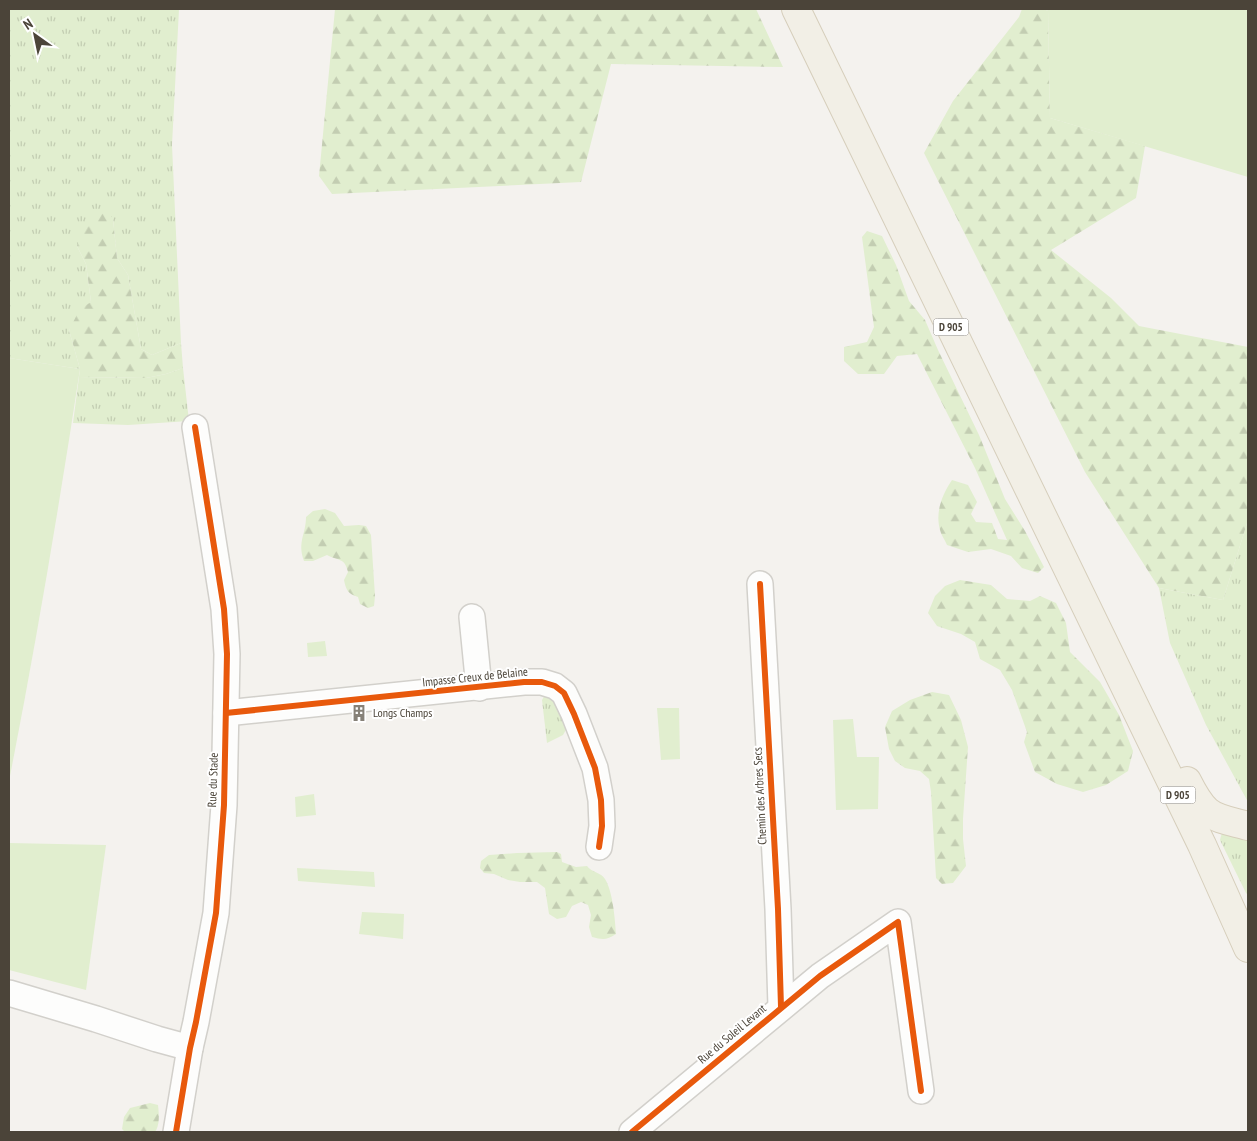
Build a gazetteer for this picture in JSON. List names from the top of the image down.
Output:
{
  "streets": {
    "main road": ["D 905"],
    "street": [
      "Impasse Creux de Belaine",
      "Rue du Stade",
      "Chemin des Arbres Secs",
      "Rue du Soleil Levant"
    ]
  },
  "crossings": [
    ["Impasse Creux de Belaine", "Rue du Stade"],
    ["Chemin des Arbres Secs", "Rue du Soleil Levant"]
  ],
  "places": {
    "building": ["Longs Champs"]
  },
  "north": "top left"
}
